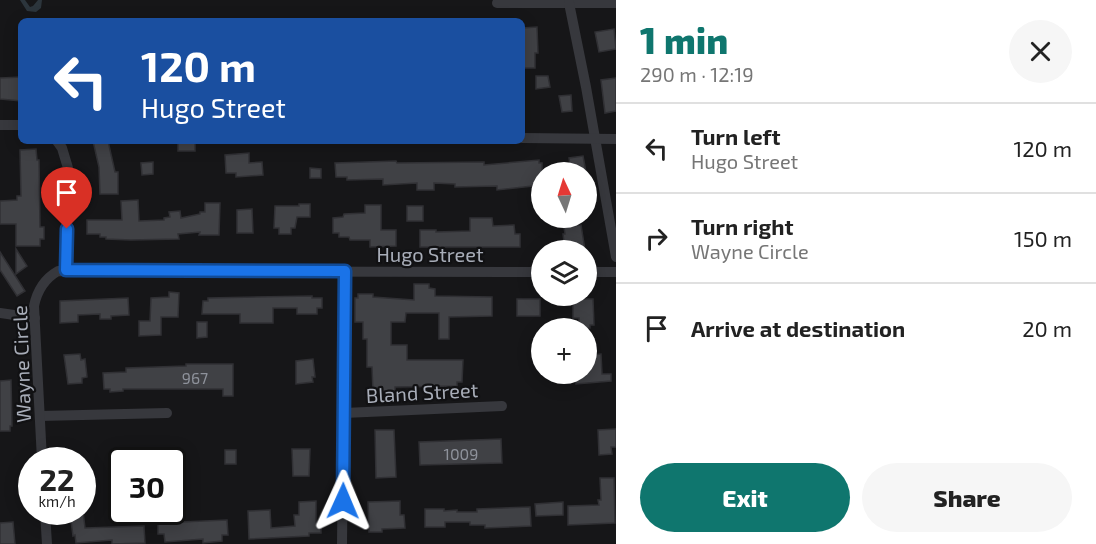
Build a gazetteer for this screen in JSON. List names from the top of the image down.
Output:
{
  "streets": {
    "street": ["Hugo Street", "Wayne Circle", "Bland Street"]
  },
  "crossings": [
    ["Hugo Street", "Wayne Circle"]
  ],
  "house_numbers": ["967", "1009"],
  "north": "top",
  "page": {
    "heading": ["1 min", "290 m · 12:19"],
    "turn": ["120 m", "Hugo Street"],
    "list": [
      {
        "name": "Turn left",
        "note": "Hugo Street",
        "value": "120 m"
      },
      {
        "name": "Turn right",
        "note": "Wayne Circle",
        "value": "150 m"
      },
      {
        "name": "Arrive at destination",
        "value": "20 m"
      }
    ],
    "map_buttons": "+",
    "speed": "22 km/h",
    "limit": "30",
    "buttons": ["Exit", "Share"]
  }
}
